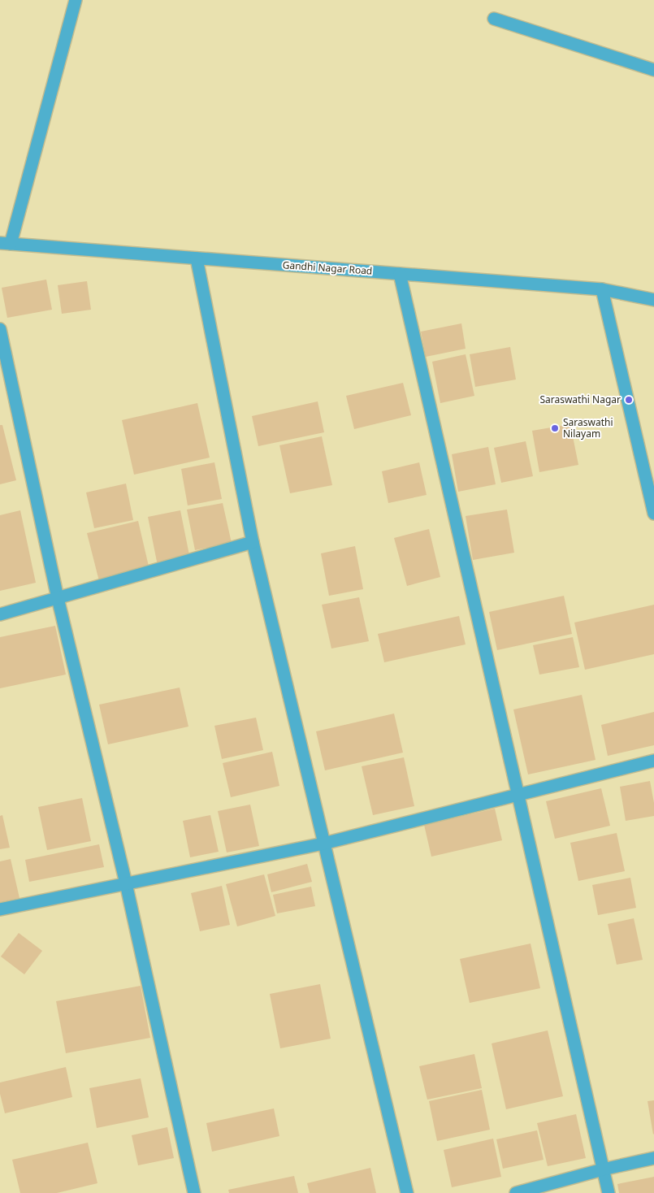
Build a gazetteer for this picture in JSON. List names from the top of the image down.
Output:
{
  "streets": {
    "street": ["Gandhi Nagar Road"]
  },
  "places": ["Saraswathi Nagar", "Saraswathi Nilayam"]
}
